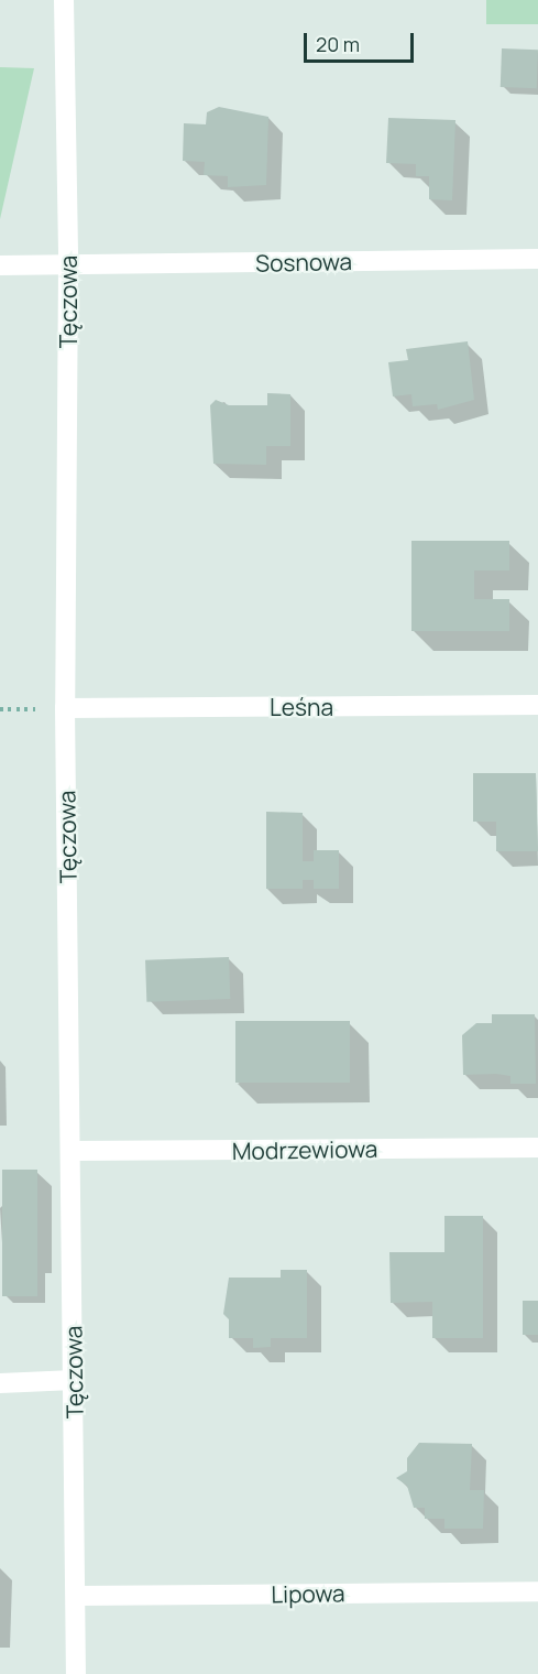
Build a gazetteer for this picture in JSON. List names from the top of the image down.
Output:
{
  "streets": {
    "street": [
      "Sosnowa",
      "Tęczowa",
      "Leśna",
      "Modrzewiowa",
      "Lipowa"
    ]
  },
  "crossings": [
    ["Sosnowa", "Tęczowa"],
    ["Tęczowa", "Leśna"],
    ["Tęczowa", "Modrzewiowa"],
    ["Tęczowa", "Lipowa"]
  ],
  "scale_bar": "20 m"
}
